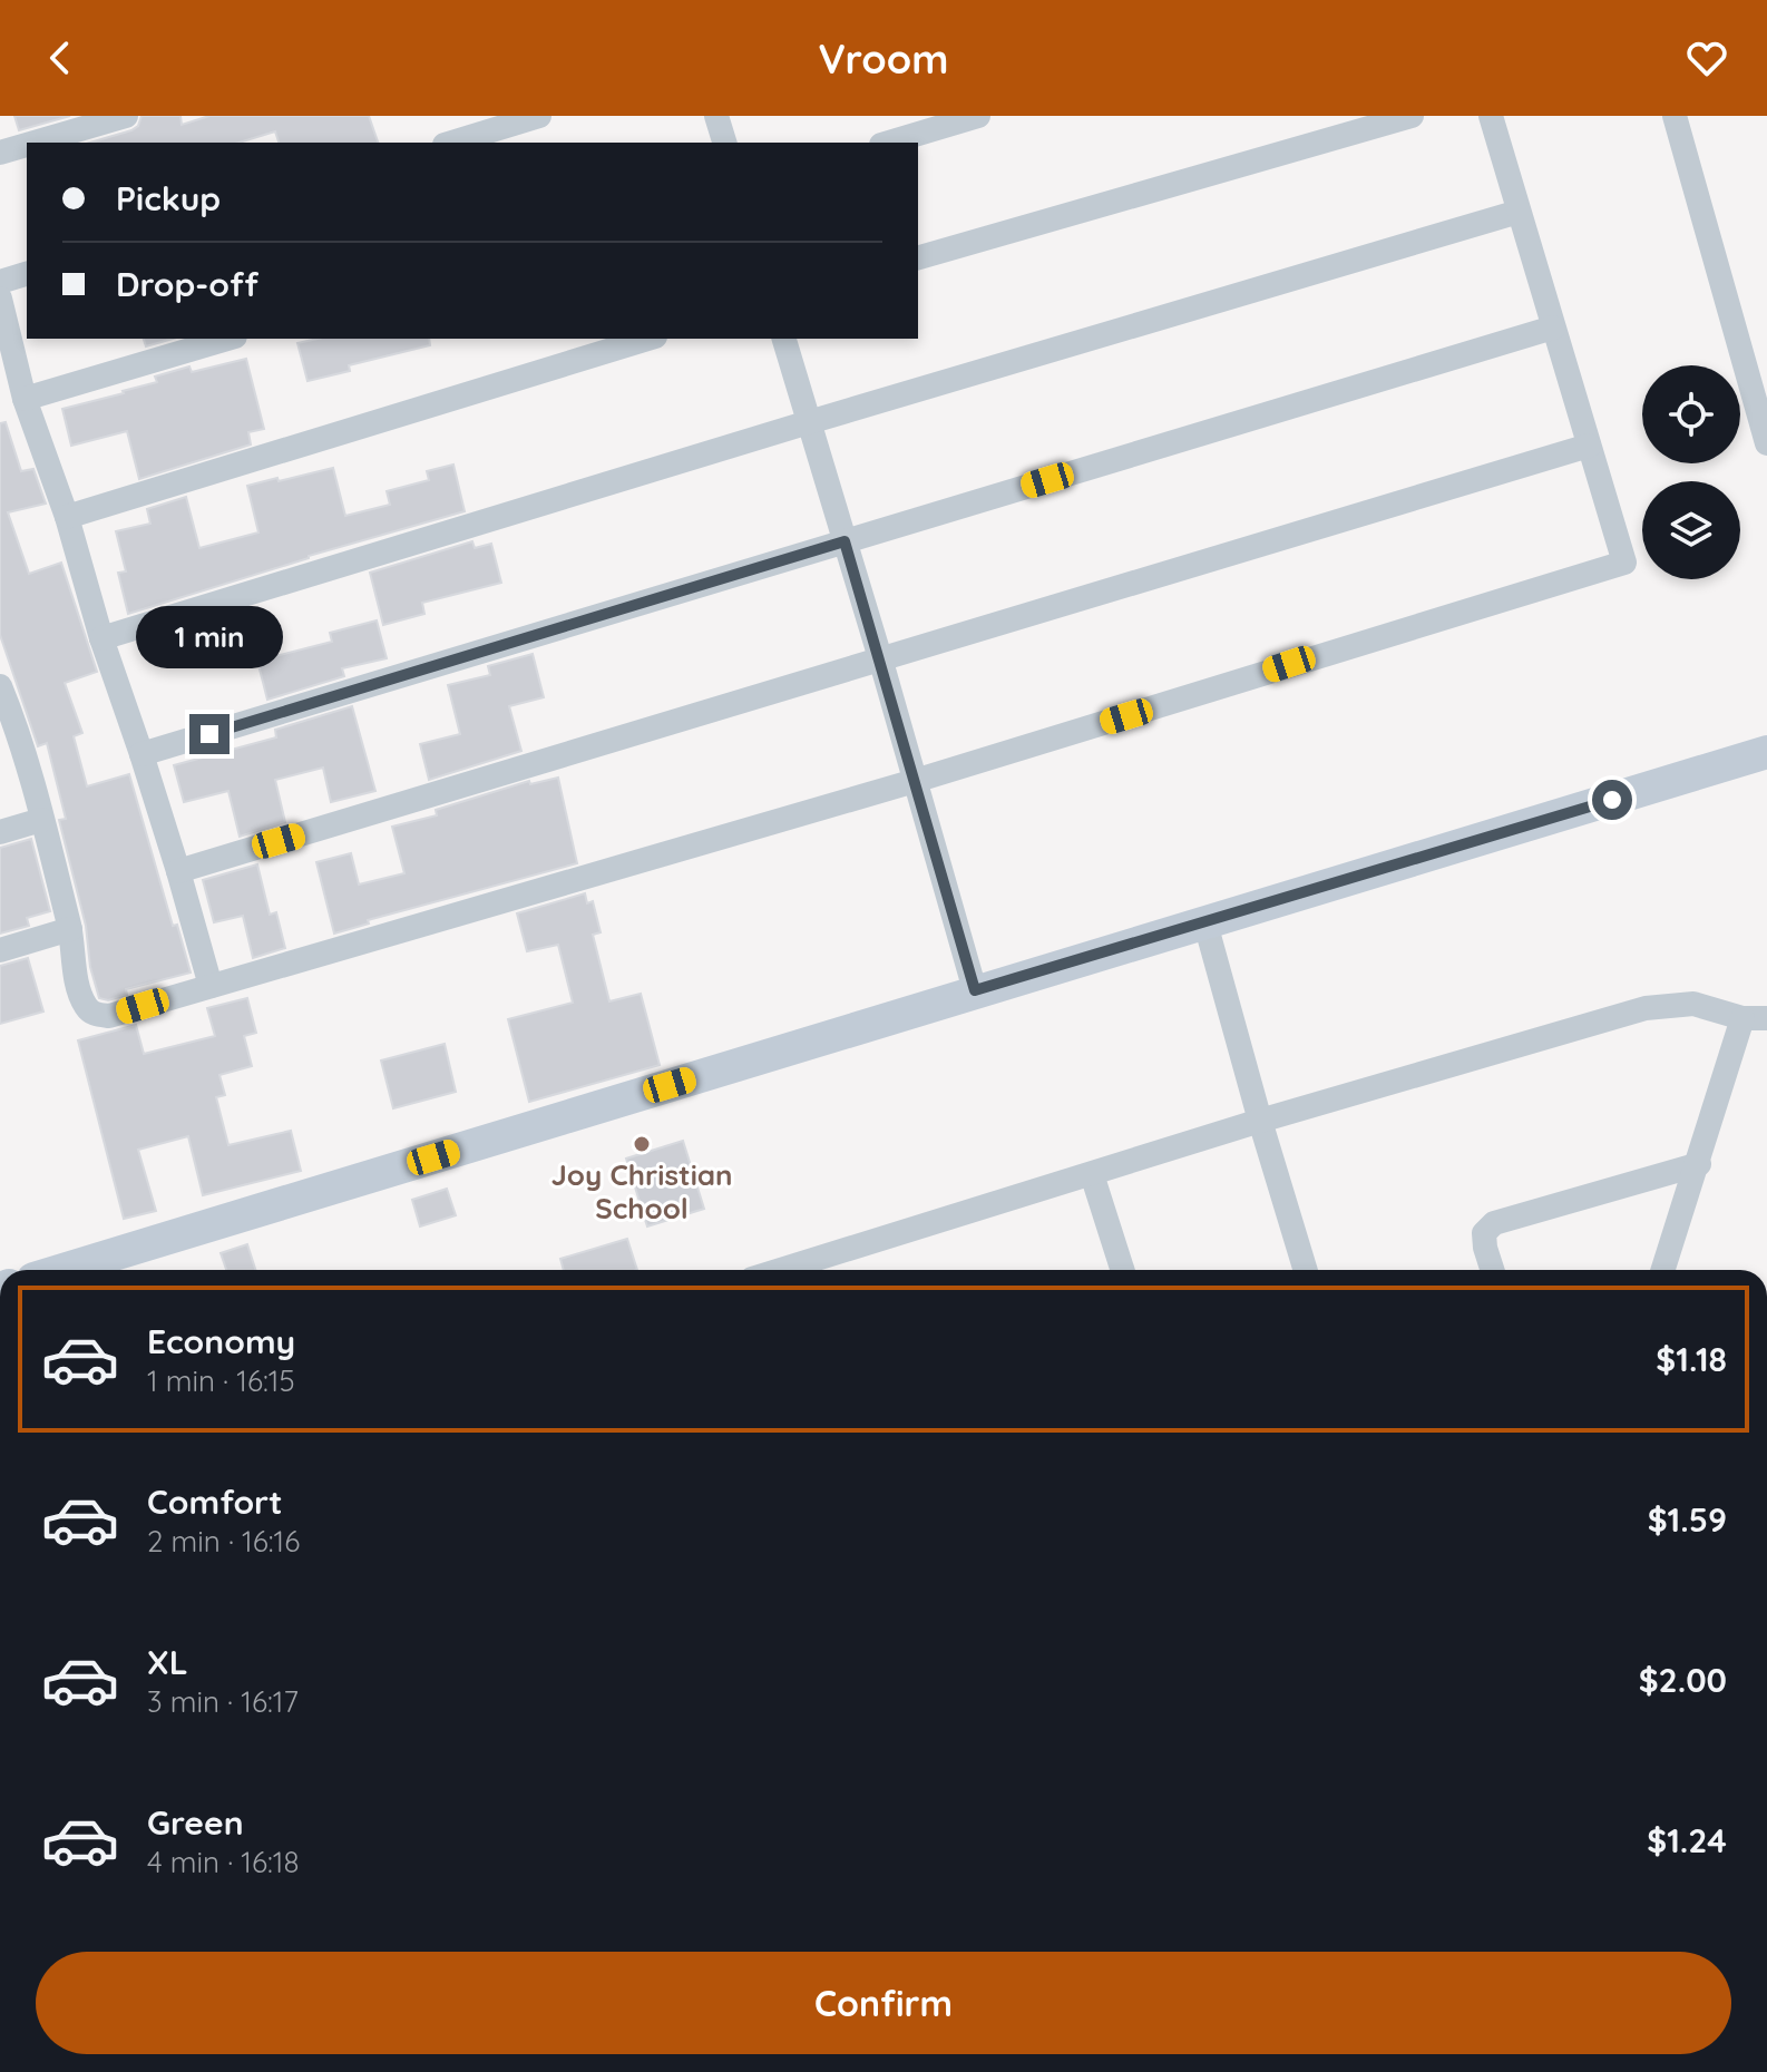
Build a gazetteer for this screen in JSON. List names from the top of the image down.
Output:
{
  "places": ["Joy Christian School"],
  "page": {
    "header": "Vroom",
    "banner": ["Pickup", "Drop-off"],
    "bubble": "1 min",
    "list": [
      {
        "name": "Economy",
        "note": "1 min · 16:15",
        "value": "$1.18"
      },
      {
        "name": "Comfort",
        "note": "2 min · 16:16",
        "value": "$1.59"
      },
      {
        "name": "XL",
        "note": "3 min · 16:17",
        "value": "$2.00"
      },
      {
        "name": "Green",
        "note": "4 min · 16:18",
        "value": "$1.24"
      }
    ],
    "buttons": "Confirm"
  }
}
